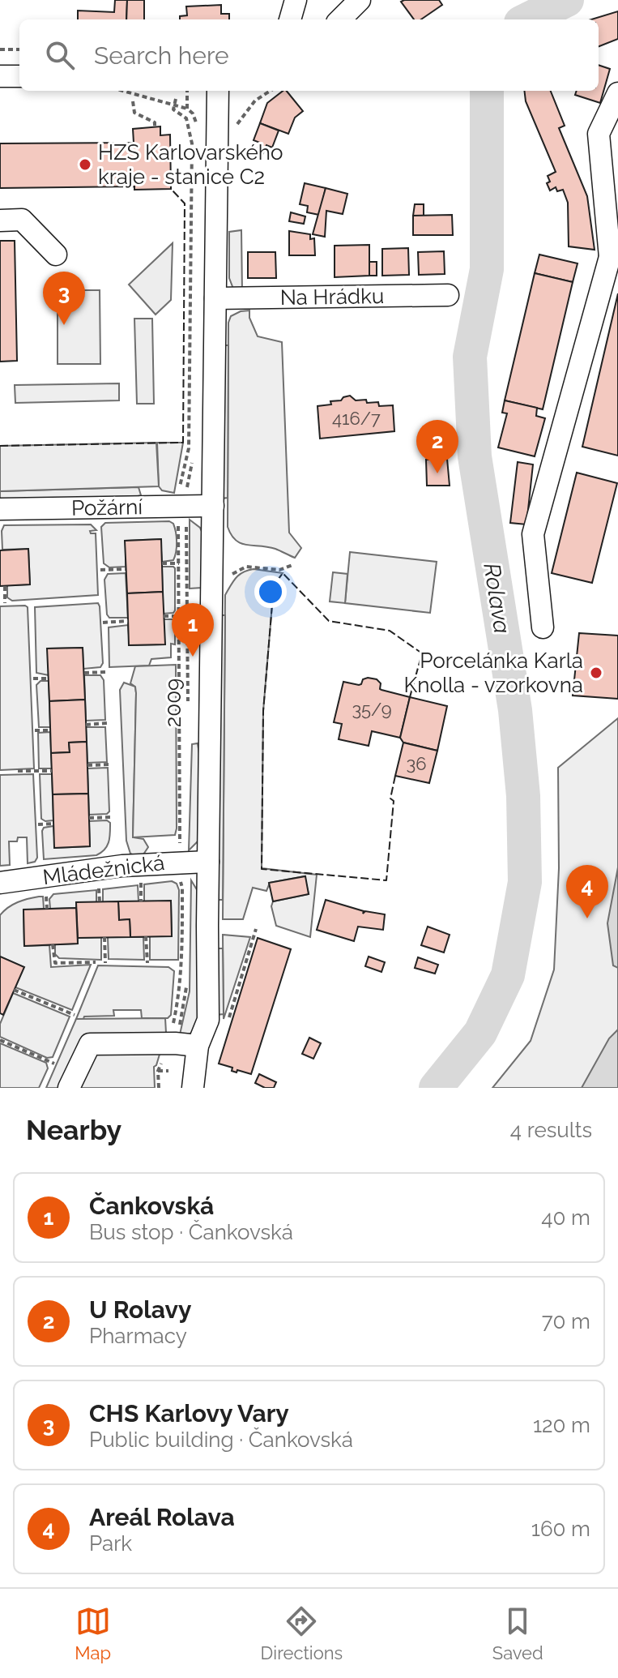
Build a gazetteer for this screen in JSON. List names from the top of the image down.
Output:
{
  "streets": {
    "street": ["Na Hrádku", "Požární", "Mládežnická"],
    "path": ["2009"]
  },
  "crossings": [
    ["Požární", "2009"]
  ],
  "water": ["Rolava"],
  "places": ["HZS Karlovarského kraje - stanice C2", "Porcelánka Karla Knolla - vzorkovna"],
  "house_numbers": ["416/7", "35/9", "36"],
  "page": {
    "search": "Search here",
    "pins": [
      "3",
      "2",
      "1",
      "4"
    ],
    "heading": ["Nearby", "4 results"],
    "list": [
      {
        "mark": "1",
        "name": "Čankovská",
        "note": "Bus stop · Čankovská",
        "value": "40 m"
      },
      {
        "mark": "2",
        "name": "U Rolavy",
        "note": "Pharmacy",
        "value": "70 m"
      },
      {
        "mark": "3",
        "name": "CHS Karlovy Vary",
        "note": "Public building · Čankovská",
        "value": "120 m"
      },
      {
        "mark": "4",
        "name": "Areál Rolava",
        "note": "Park",
        "value": "160 m"
      }
    ],
    "nav": ["Map", "Directions", "Saved"]
  }
}
